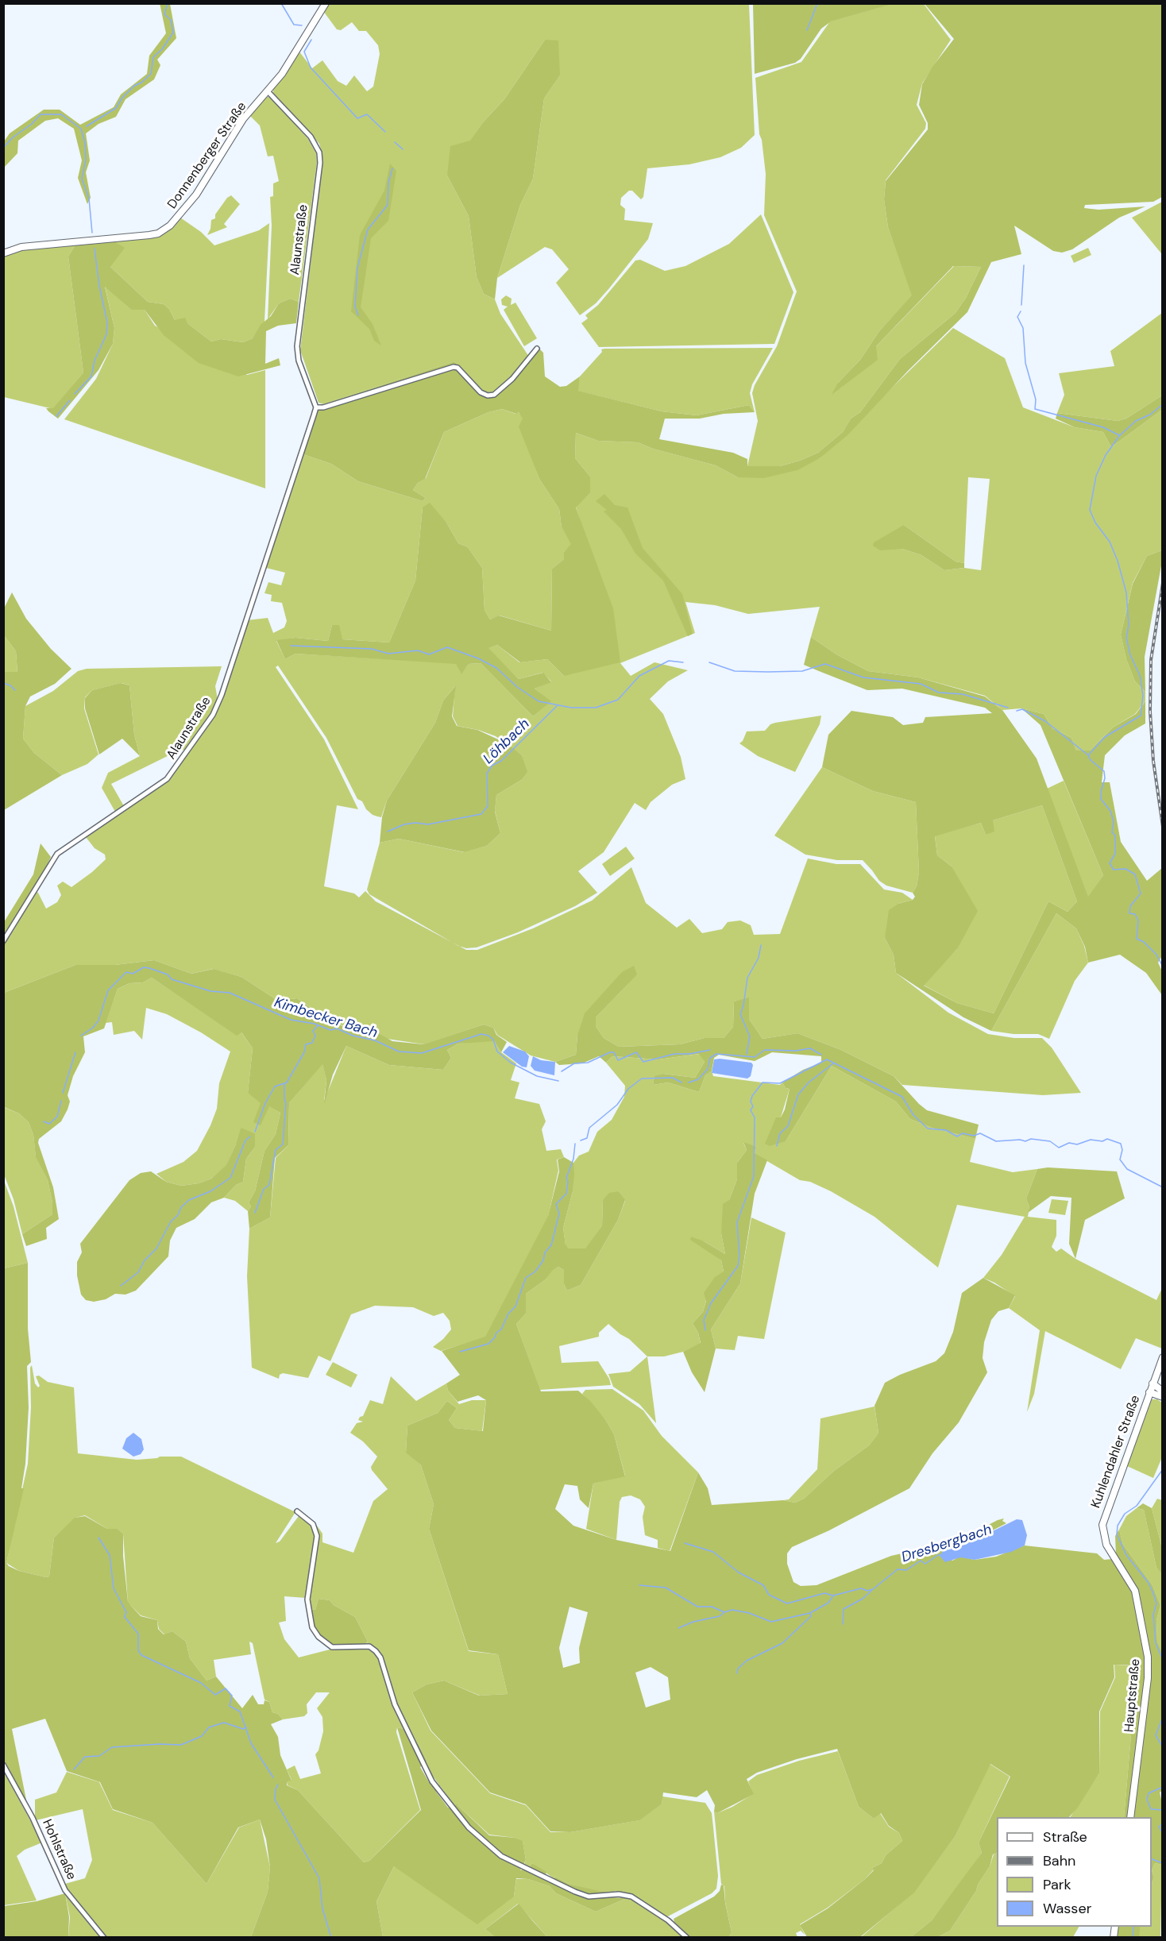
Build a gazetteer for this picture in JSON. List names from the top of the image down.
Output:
{
  "streets": {
    "main road": ["Donnenberger Straße", "Kuhlendahler Straße", "Hauptstraße"],
    "street": ["Alaunstraße", "Hohlstraße"]
  },
  "crossings": [
    ["Donnenberger Straße", "Alaunstraße"],
    ["Kuhlendahler Straße", "Hauptstraße"]
  ],
  "water": ["Löhbach", "Kimbecker Bach", "Dresbergbach"],
  "legend": [
    "Straße",
    "Bahn",
    "Park",
    "Wasser"
  ]
}
